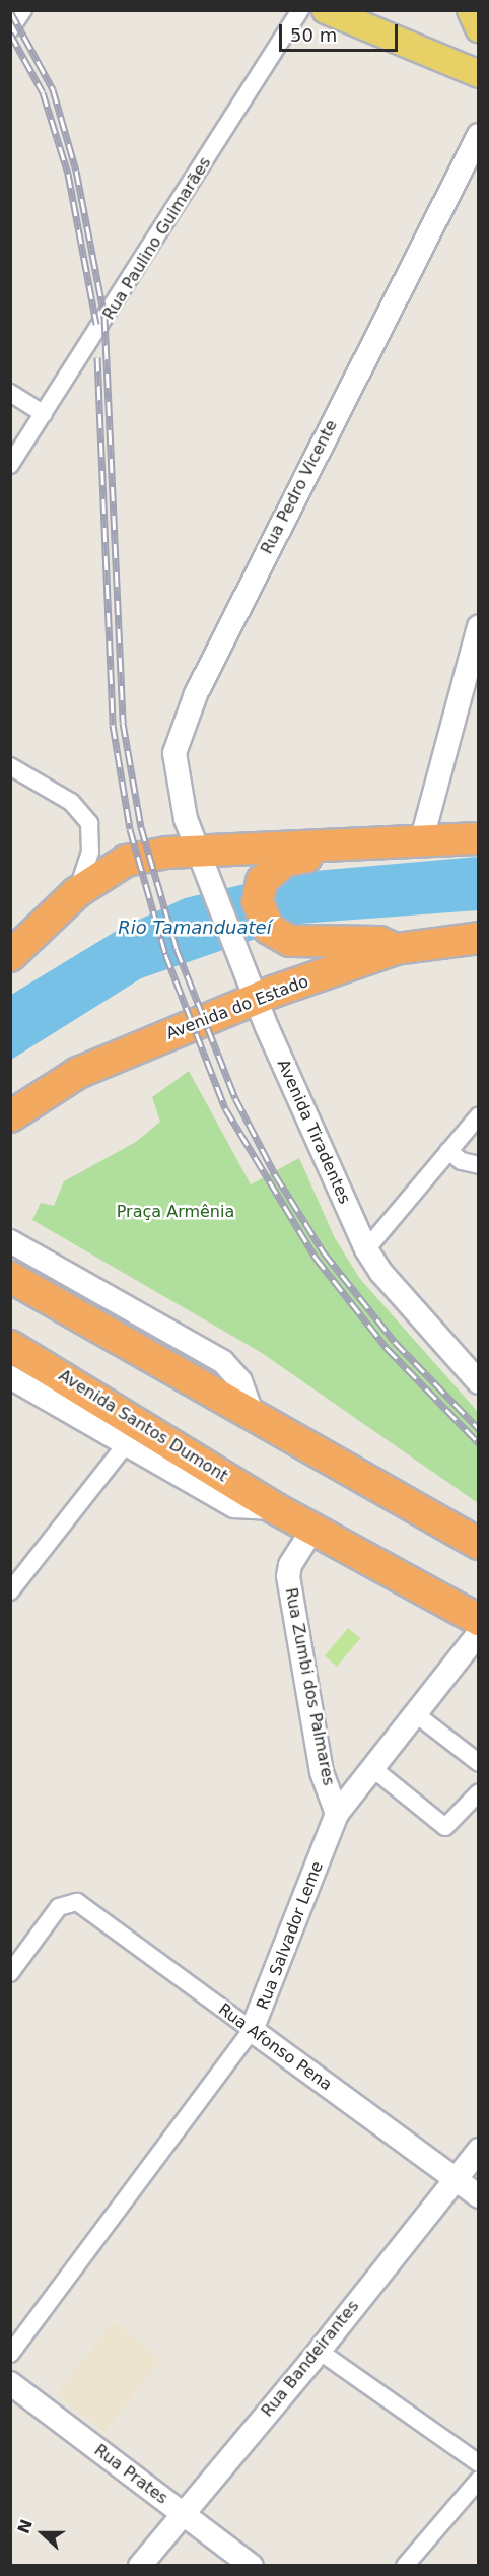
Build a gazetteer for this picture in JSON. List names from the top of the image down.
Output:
{
  "streets": {
    "highway": ["Avenida do Estado", "Avenida Santos Dumont"],
    "street": [
      "Rua Paulino Guimarães",
      "Rua Pedro Vicente",
      "Avenida Tiradentes",
      "Rua Zumbi dos Palmares",
      "Rua Salvador Leme",
      "Rua Afonso Pena",
      "Rua Bandeirantes",
      "Rua Prates"
    ]
  },
  "crossings": [
    ["Rua Pedro Vicente", "Avenida Tiradentes"],
    ["Avenida do Estado", "Avenida Tiradentes"],
    ["Avenida Santos Dumont", "Rua Zumbi dos Palmares"],
    ["Rua Zumbi dos Palmares", "Rua Salvador Leme"],
    ["Rua Salvador Leme", "Rua Afonso Pena"],
    ["Rua Afonso Pena", "Rua Bandeirantes"],
    ["Rua Bandeirantes", "Rua Prates"]
  ],
  "water": ["Rio Tamanduateí"],
  "parks": ["Praça Armênia"],
  "scale_bar": "50 m",
  "north": "left"
}
